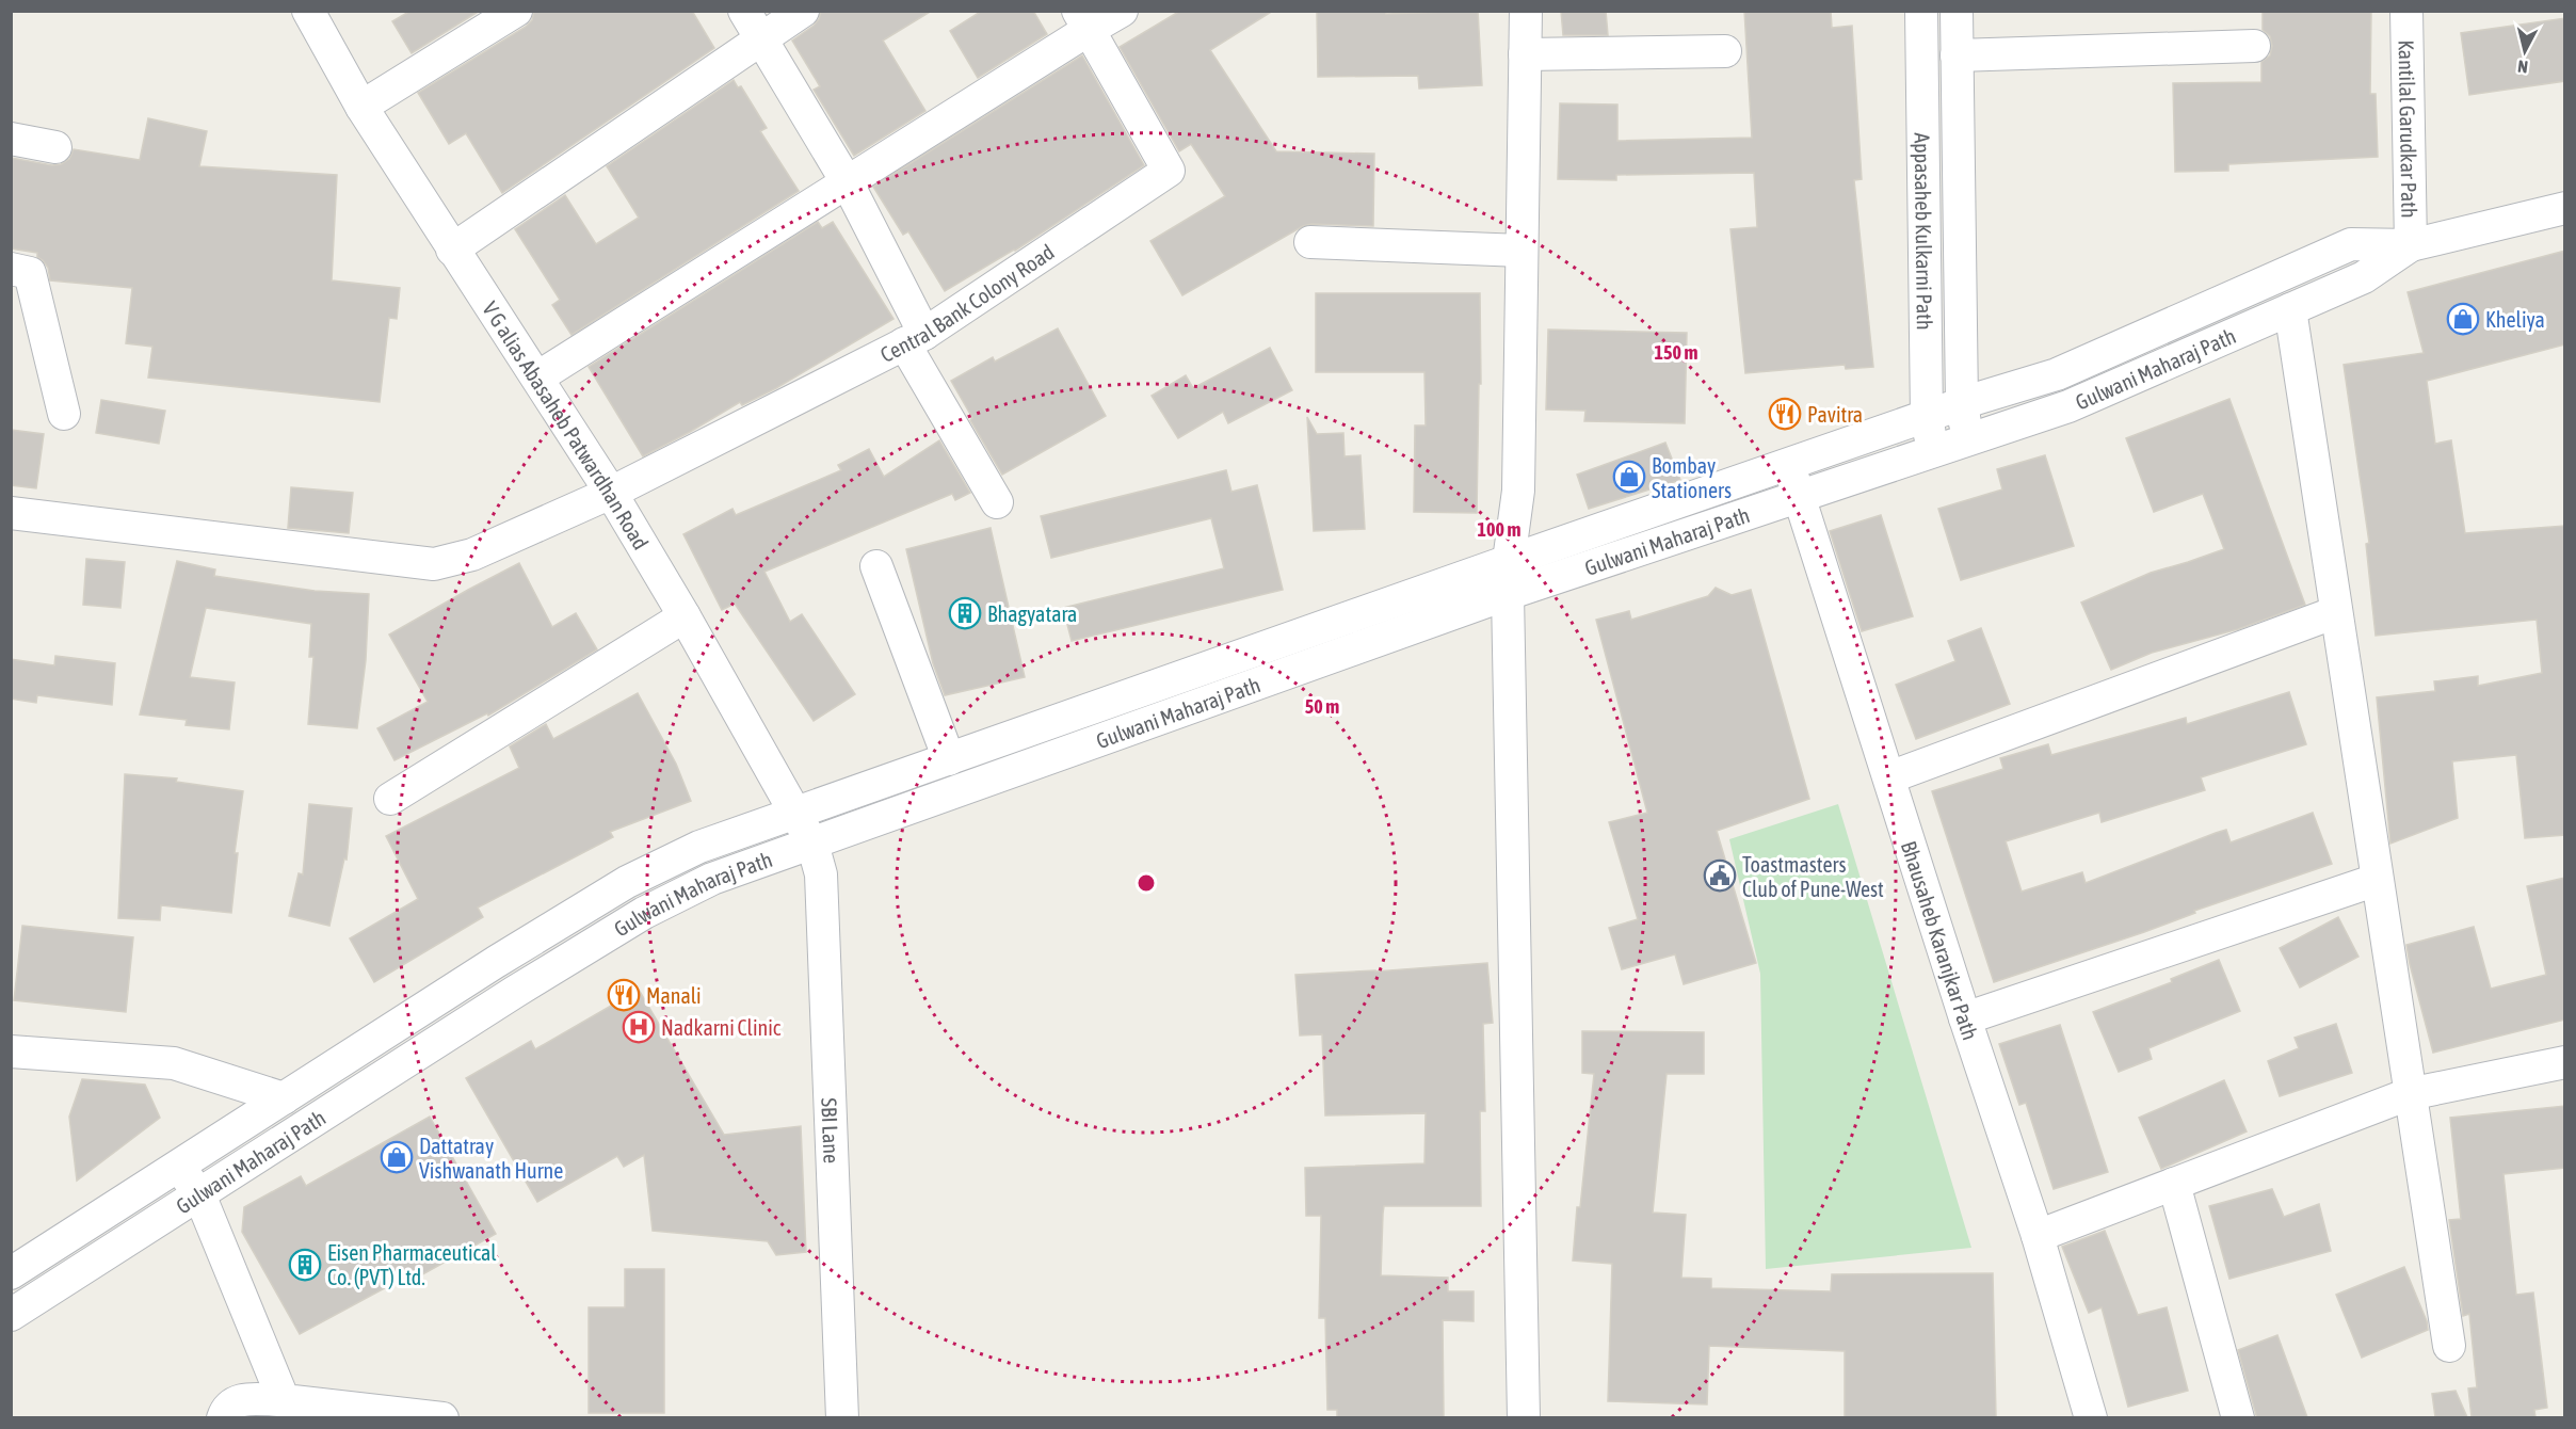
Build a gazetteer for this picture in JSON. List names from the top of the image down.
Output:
{
  "streets": {
    "street": [
      "Kantilal Garudkar Path",
      "Appasaheb Kulkarni Path",
      "Central Bank Colony Road",
      "Gulwani Maharaj Path",
      "V G alias Abasaheb Patwardhan Road",
      "Bhausaheb Karanjkar Path",
      "SBI Lane"
    ]
  },
  "crossings": [
    ["Kantilal Garudkar Path", "Gulwani Maharaj Path"],
    ["Appasaheb Kulkarni Path", "Gulwani Maharaj Path"],
    ["Central Bank Colony Road", "V G alias Abasaheb Patwardhan Road"],
    ["Gulwani Maharaj Path", "V G alias Abasaheb Patwardhan Road"],
    ["Gulwani Maharaj Path", "Bhausaheb Karanjkar Path"],
    ["Gulwani Maharaj Path", "SBI Lane"],
    ["V G alias Abasaheb Patwardhan Road", "SBI Lane"]
  ],
  "places": {
    "shop": ["Kheliya", "Bombay Stationers", "Dattatray Vishwanath Hurne"],
    "restaurant": ["Pavitra", "Manali"],
    "building": ["Bhagyatara", "Eisen Pharmaceutical Co. (PVT) Ltd."],
    "public building": ["Toastmasters Club of Pune-West"],
    "hospital": ["Nadkarni Clinic"]
  },
  "north": "bottom",
  "rings": ["150 m", "100 m", "50 m"]
}
